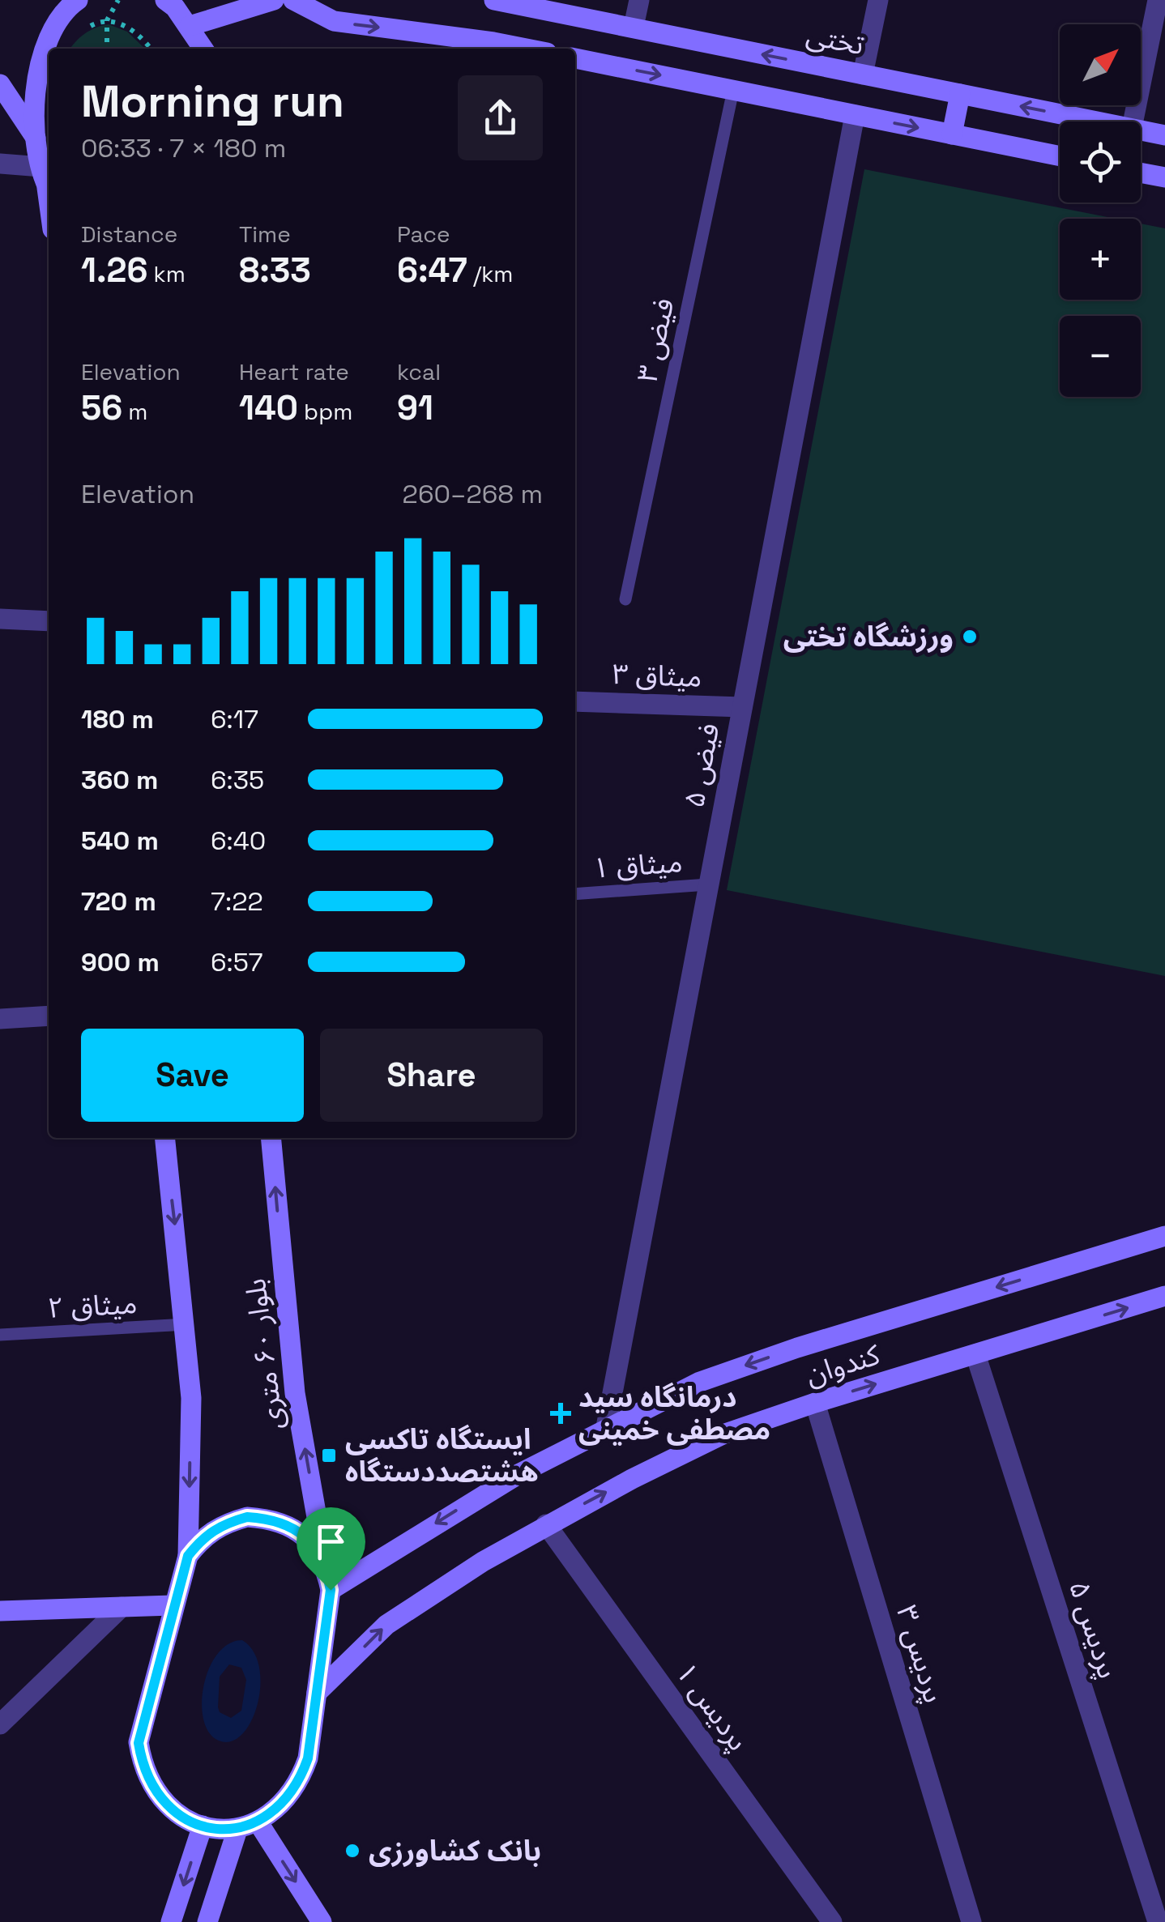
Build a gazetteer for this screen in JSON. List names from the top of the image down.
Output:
{
  "streets": {
    "main road": ["تختی", "بلوار ۶۰ متری", "کندوان"],
    "street": [
      "میثاق ۳",
      "فیض ۵",
      "پردیس ۵",
      "پردیس ۳",
      "پردیس ۱"
    ],
    "lane": ["فیض ۳", "میثاق ۱", "میثاق ۲"]
  },
  "crossings": [
    ["میثاق ۳", "فیض ۵"],
    ["فیض ۵", "میثاق ۱"],
    ["فیض ۵", "کندوان"],
    ["بلوار ۶۰ متری", "کندوان"],
    ["کندوان", "پردیس ۵"],
    ["کندوان", "پردیس ۳"],
    ["کندوان", "پردیس ۱"]
  ],
  "places": {
    "other": ["ورزشگاه تختی", "بانک کشاورزی"],
    "health": ["درمانگاه سید مصطفی خمینی"],
    "transit": ["ایستگاه تاکسی هشتصددستگاه"]
  },
  "north": "top right",
  "page": {
    "map_buttons": ["+", "−"],
    "heading": ["Morning run", "06:33 · 7 × 180 m"],
    "stats": [
      ["Distance", "1.26 km"],
      ["Time", "8:33"],
      ["Pace", "6:47 /km"],
      ["Elevation", "56 m"],
      ["Heart rate", "140 bpm"],
      ["kcal", "91"]
    ],
    "chart": ["Elevation", "260–268 m"],
    "list": [
      {
        "name": "180 m",
        "note": "6:17"
      },
      {
        "name": "360 m",
        "note": "6:35"
      },
      {
        "name": "540 m",
        "note": "6:40"
      },
      {
        "name": "720 m",
        "note": "7:22"
      },
      {
        "name": "900 m",
        "note": "6:57"
      }
    ],
    "buttons": ["Save", "Share"]
  }
}
